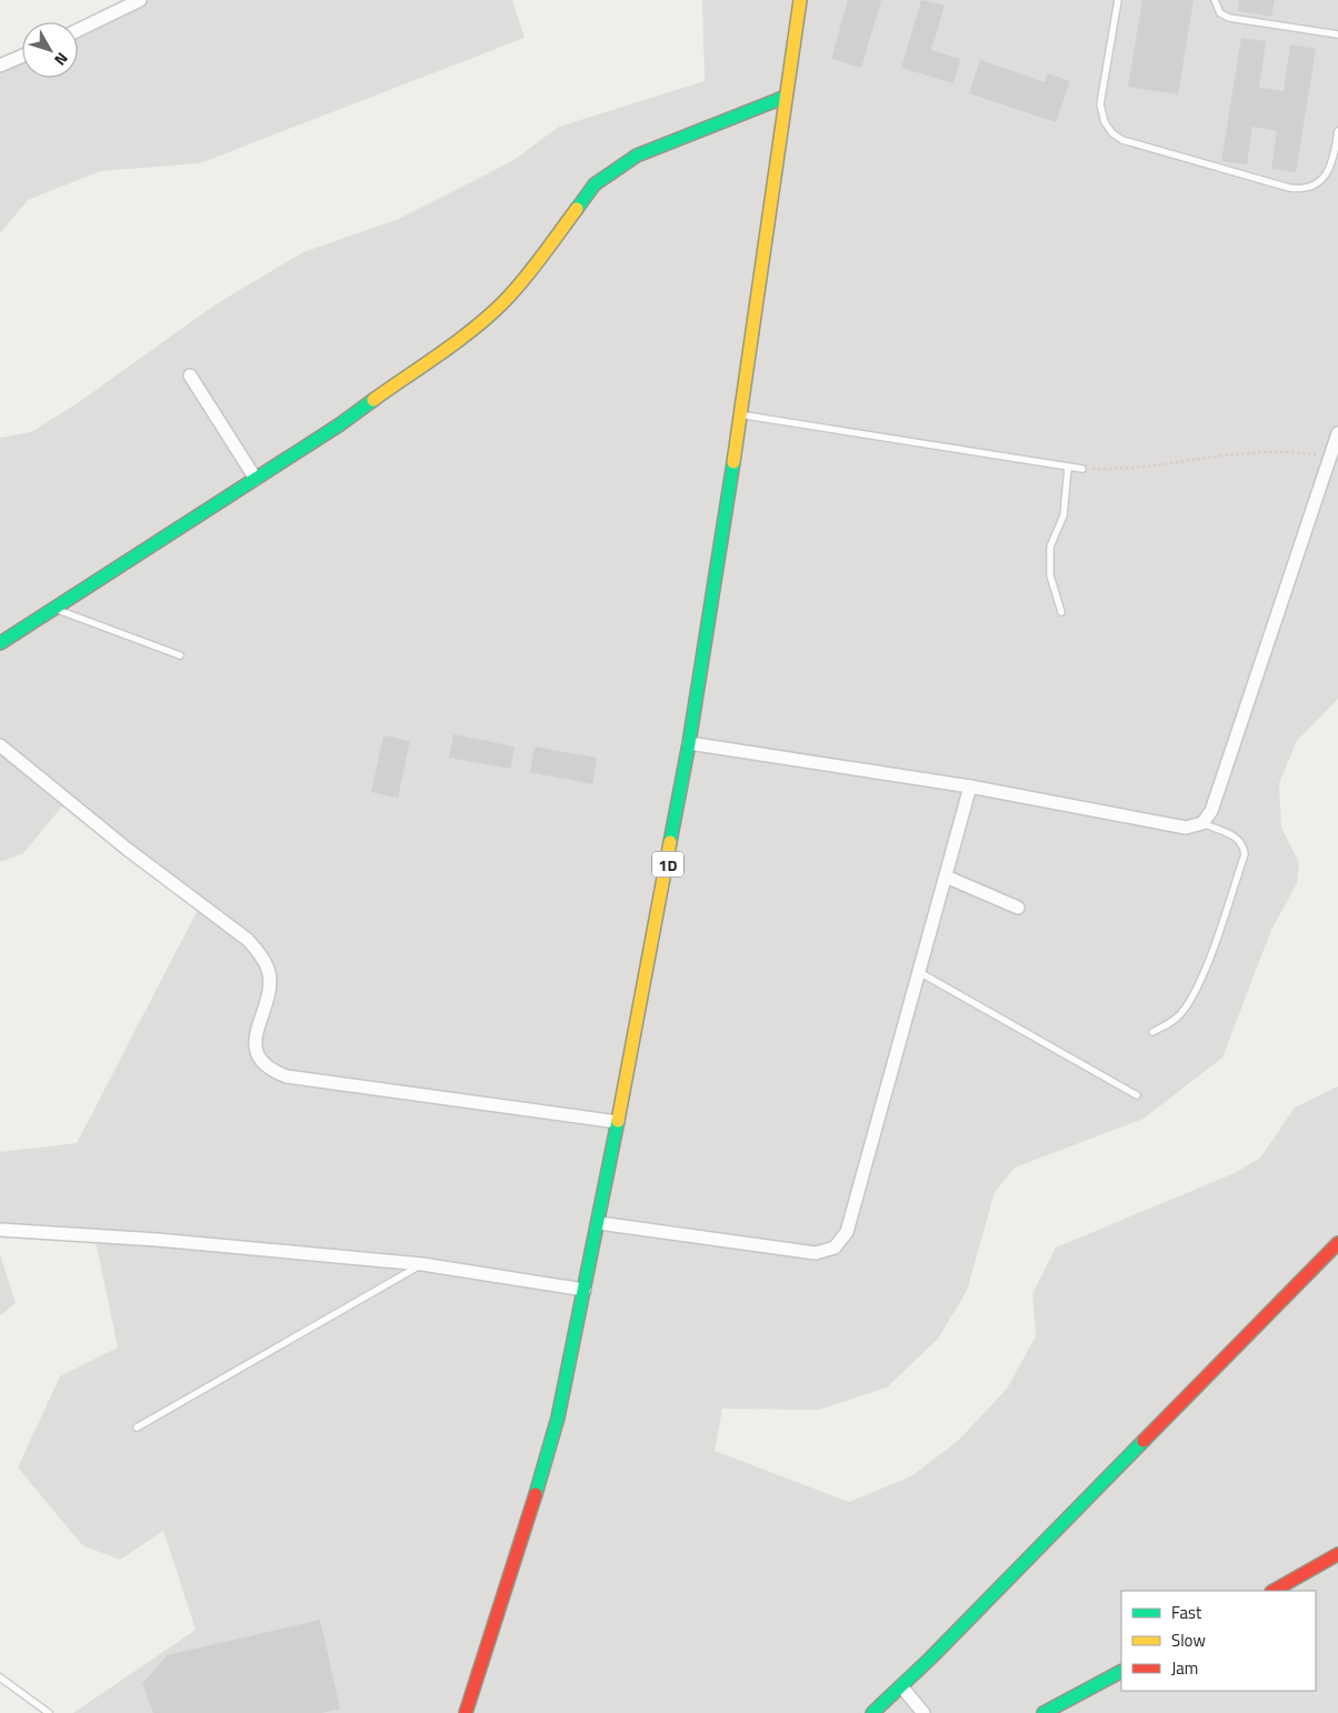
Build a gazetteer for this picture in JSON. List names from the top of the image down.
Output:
{
  "streets": {
    "main road": ["1D"]
  },
  "legend": ["Fast", "Slow", "Jam"],
  "north": "bottom right"
}
